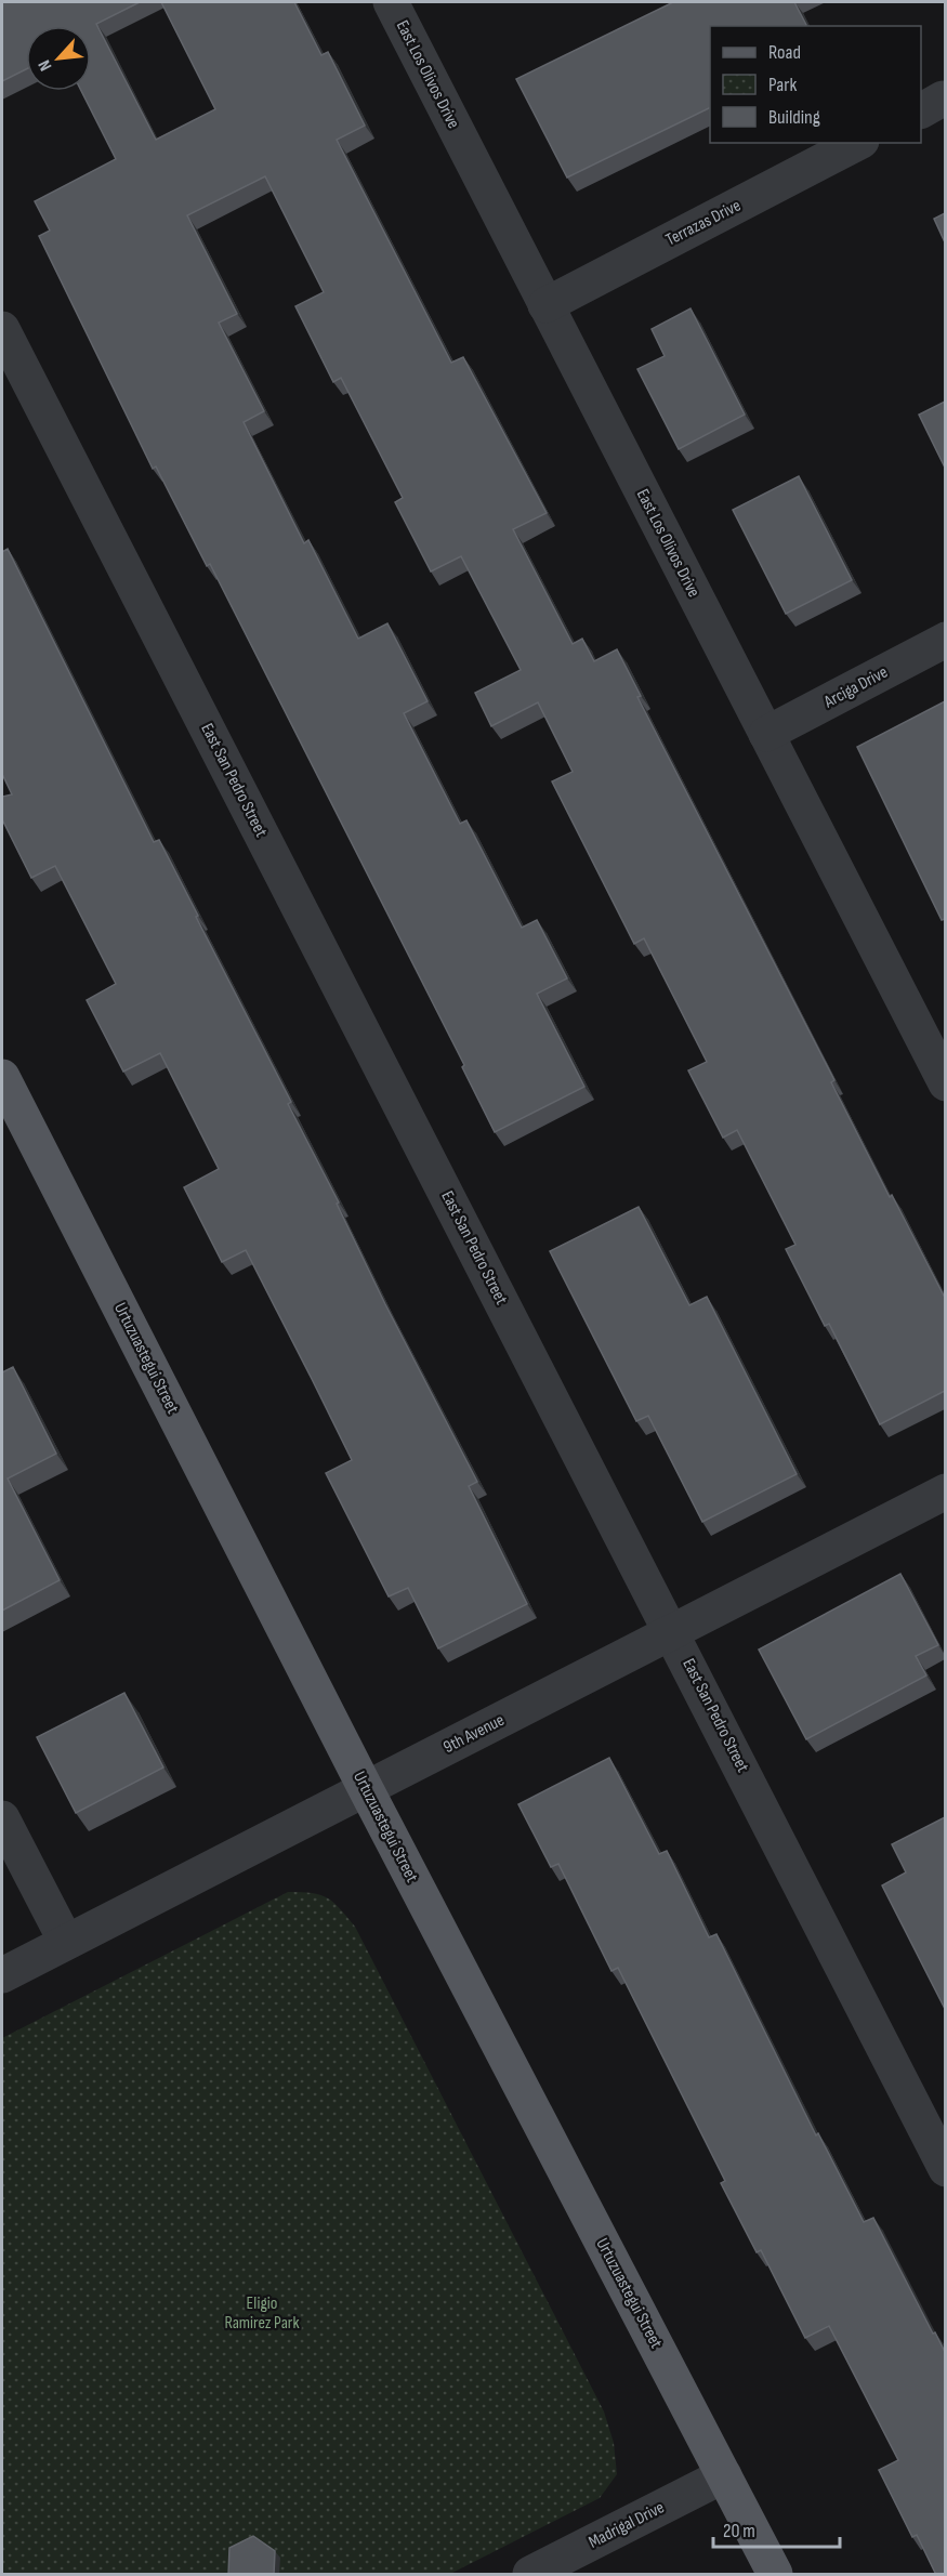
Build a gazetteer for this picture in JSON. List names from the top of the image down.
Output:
{
  "streets": {
    "main road": ["Urtuzuastegui Street"],
    "street": [
      "East Los Olivos Drive",
      "Terrazas Drive",
      "Arciga Drive",
      "East San Pedro Street",
      "9th Avenue",
      "Madrigal Drive"
    ]
  },
  "crossings": [
    ["East Los Olivos Drive", "Terrazas Drive"],
    ["East Los Olivos Drive", "Arciga Drive"],
    ["East San Pedro Street", "9th Avenue"],
    ["Urtuzuastegui Street", "9th Avenue"],
    ["Urtuzuastegui Street", "Madrigal Drive"]
  ],
  "parks": ["Eligio Ramirez Park"],
  "legend": ["Road", "Park", "Building"],
  "scale_bar": "20 m",
  "north": "bottom left"
}
